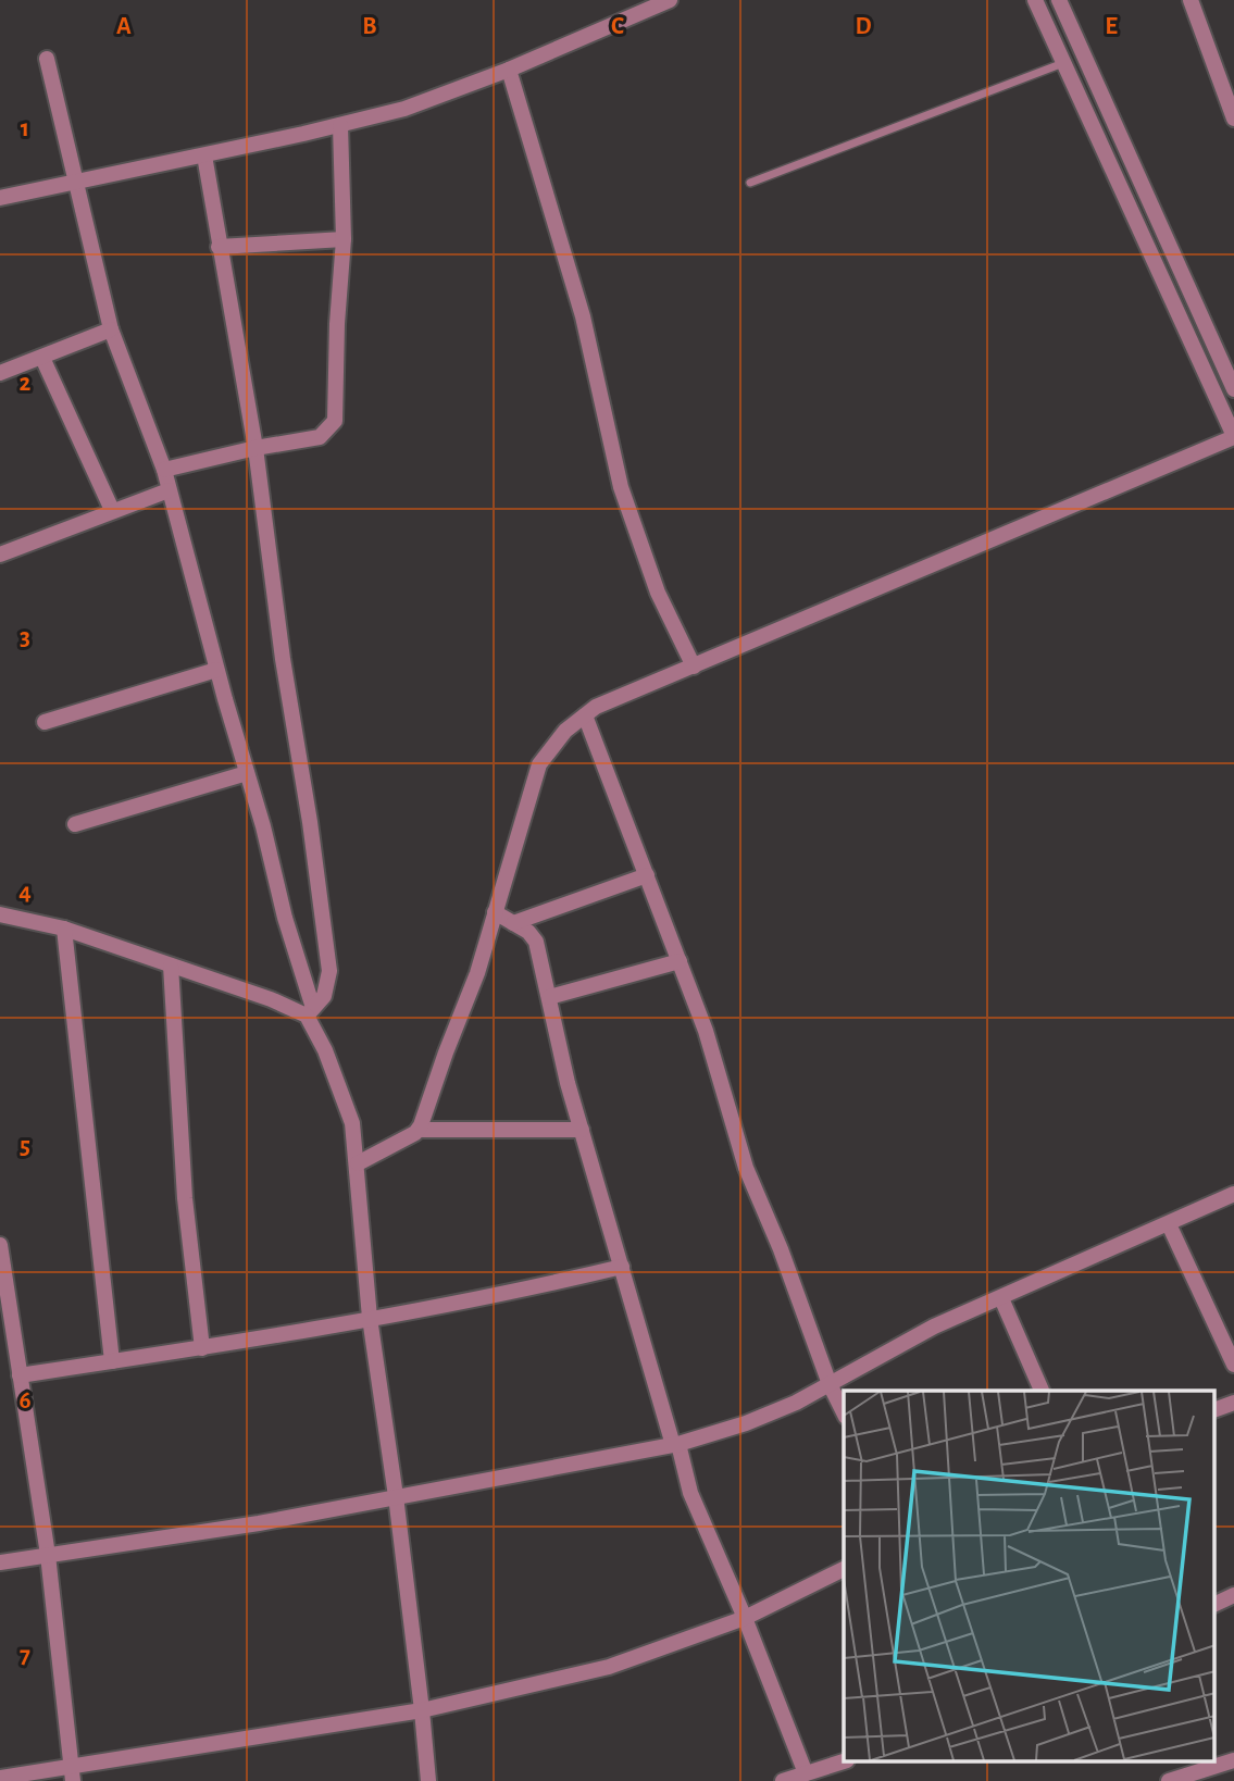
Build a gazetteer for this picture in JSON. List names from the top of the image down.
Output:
{
  "grid": {
    "columns": [
      "A",
      "B",
      "C",
      "D",
      "E"
    ],
    "rows": [
      "1",
      "2",
      "3",
      "4",
      "5",
      "6",
      "7"
    ]
  }
}
